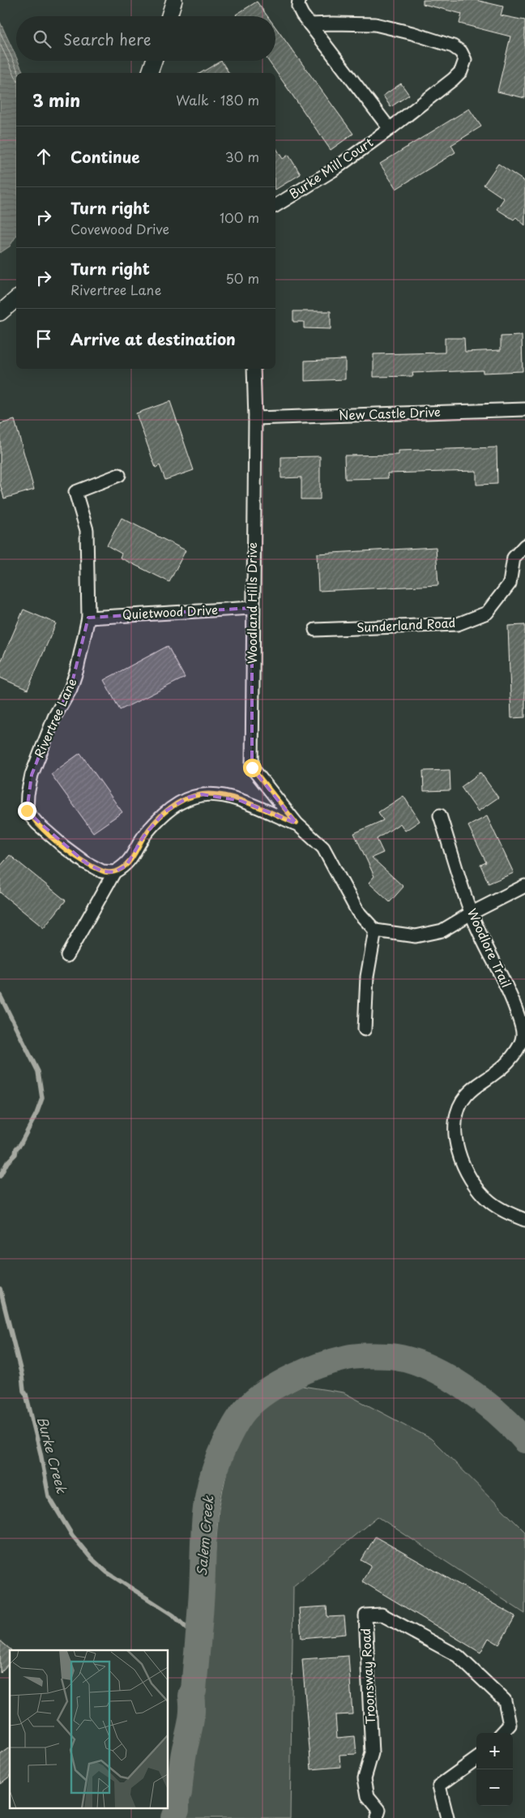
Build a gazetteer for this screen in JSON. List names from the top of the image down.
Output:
{
  "streets": {
    "street": [
      "Burke Mill Court",
      "New Castle Drive",
      "Woodland Hills Drive",
      "Quietwood Drive",
      "Sunderland Road",
      "Rivertree Lane",
      "Woodlore Trail",
      "Troonsway Road"
    ]
  },
  "crossings": [
    ["New Castle Drive", "Woodland Hills Drive"],
    ["Woodland Hills Drive", "Quietwood Drive"],
    ["Quietwood Drive", "Rivertree Lane"]
  ],
  "water": ["Burke Creek", "Salem Creek"],
  "page": {
    "search": "Search here",
    "heading": ["3 min", "Walk · 180 m"],
    "list": [
      ["Continue", "30 m"],
      ["Turn right", "Covewood Drive", "100 m"],
      ["Turn right", "Rivertree Lane", "50 m"],
      "Arrive at destination"
    ],
    "map_buttons": ["+", "−"]
  }
}
